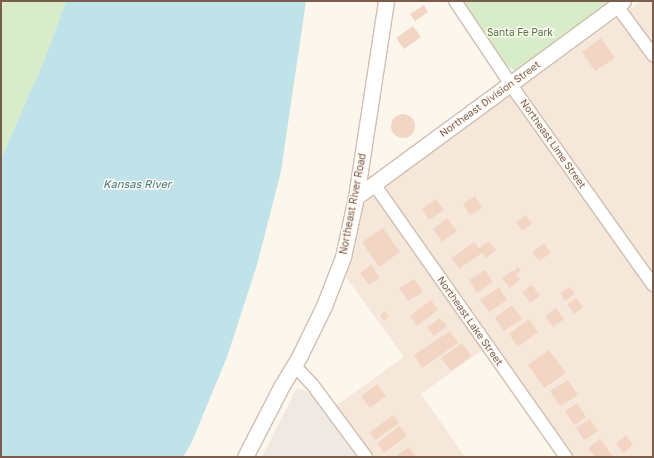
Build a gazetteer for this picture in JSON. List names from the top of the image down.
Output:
{
  "streets": {
    "street": [
      "Northeast Division Street",
      "Northeast Lime Street",
      "Northeast River Road",
      "Northeast Lake Street"
    ]
  },
  "crossings": [
    ["Northeast Division Street", "Northeast Lime Street"],
    ["Northeast Division Street", "Northeast River Road"],
    ["Northeast Division Street", "Northeast Lake Street"]
  ],
  "water": ["Kansas River"],
  "parks": ["Santa Fe Park"]
}
